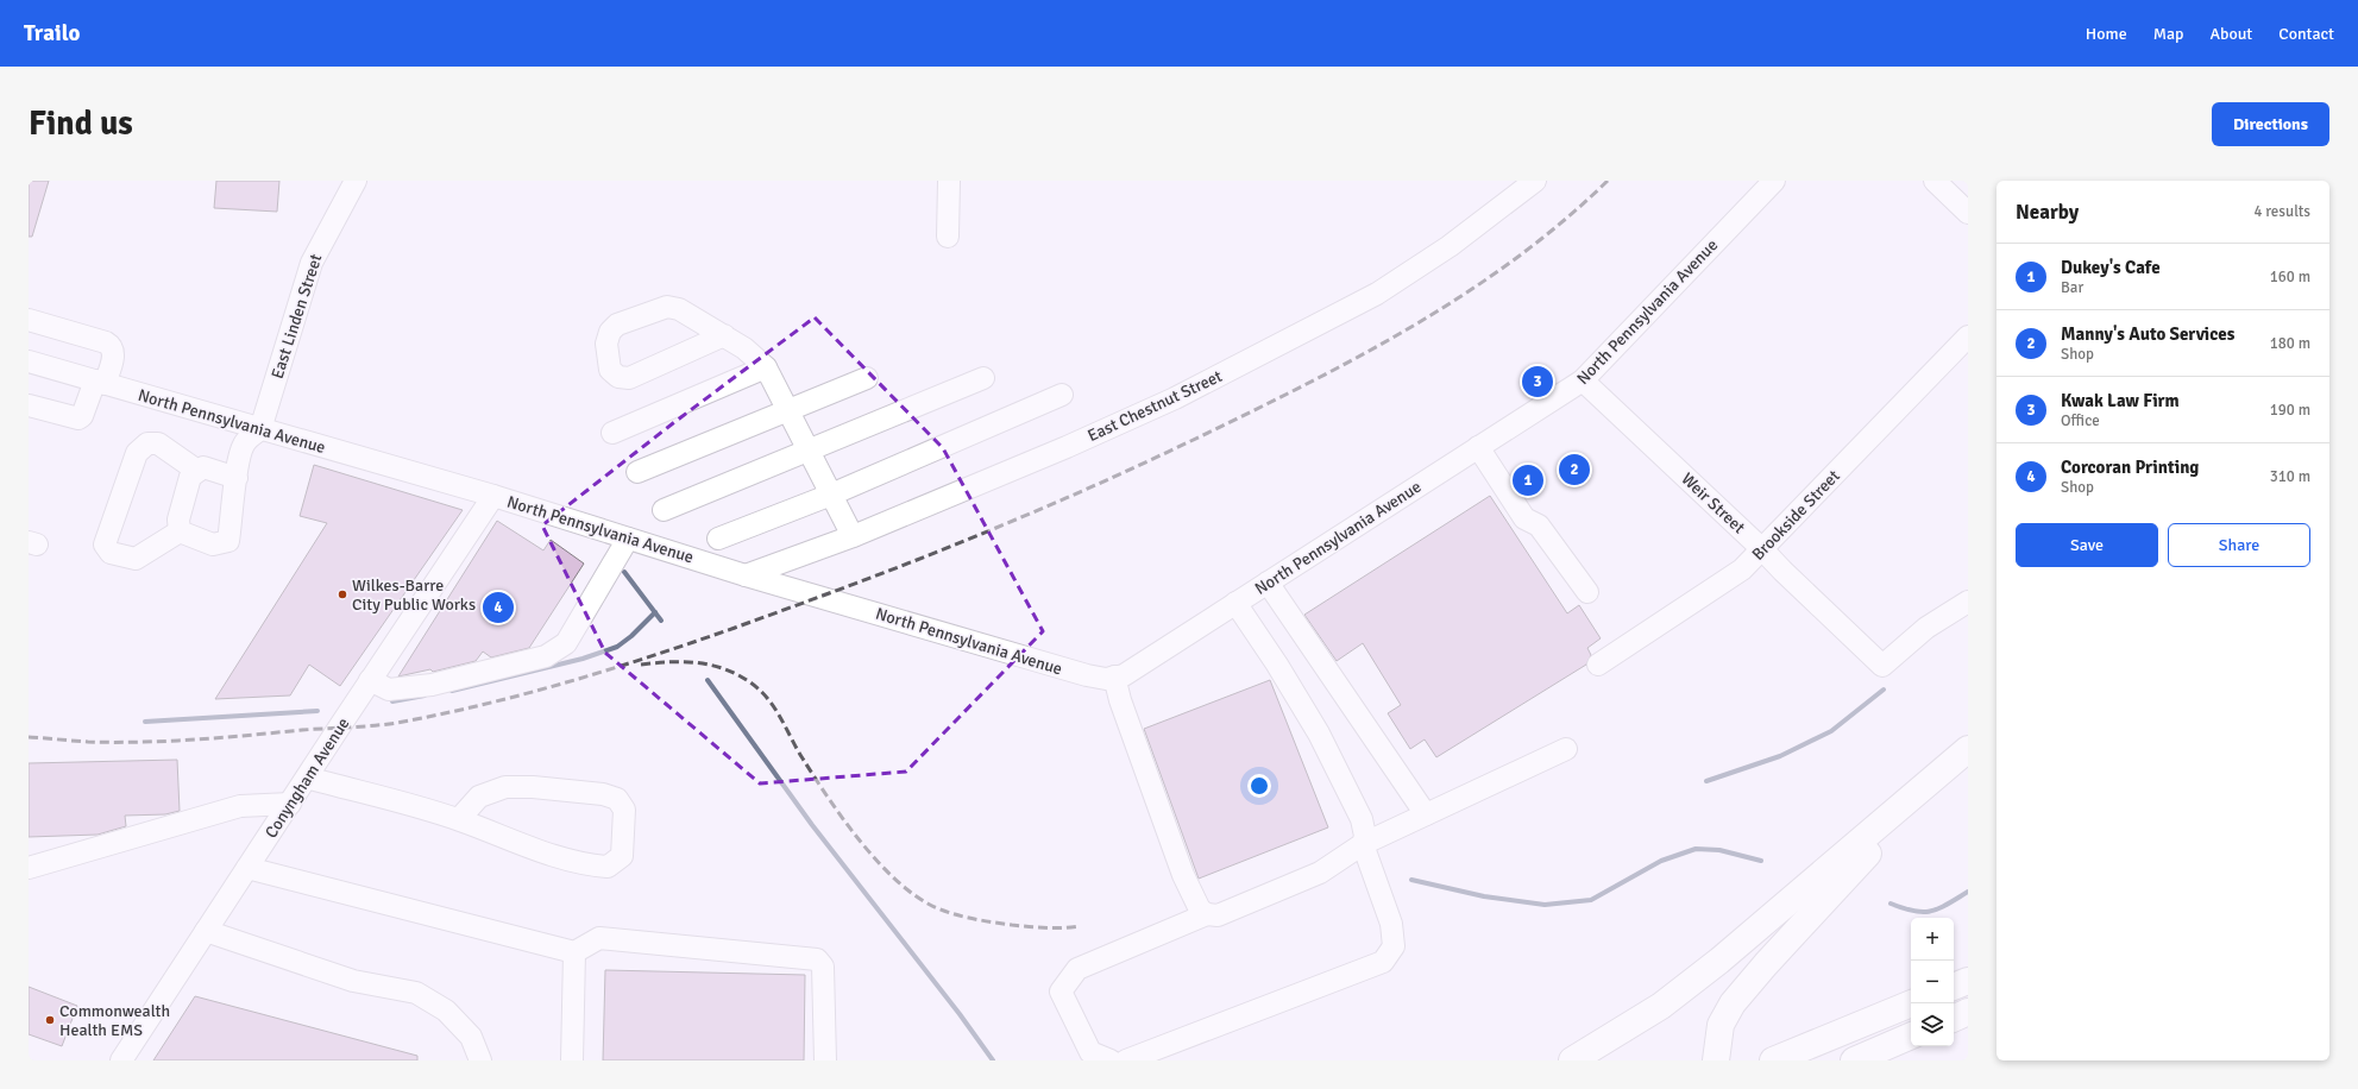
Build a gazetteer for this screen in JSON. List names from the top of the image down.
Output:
{
  "streets": {
    "street": [
      "North Pennsylvania Avenue",
      "East Linden Street",
      "East Chestnut Street",
      "Weir Street",
      "Brookside Street",
      "Conyngham Avenue"
    ]
  },
  "crossings": [
    ["North Pennsylvania Avenue", "East Linden Street"],
    ["North Pennsylvania Avenue", "East Chestnut Street"],
    ["North Pennsylvania Avenue", "Weir Street"],
    ["North Pennsylvania Avenue", "Conyngham Avenue"],
    ["Weir Street", "Brookside Street"]
  ],
  "places": ["Wilkes-Barre City Public Works", "Commonwealth Health EMS"],
  "page": {
    "header": "Trailo",
    "nav": [
      "Home",
      "Map",
      "About",
      "Contact"
    ],
    "buttons": [
      "Directions",
      ["Save", "Share"]
    ],
    "title": "Find us",
    "heading": ["Nearby", "4 results"],
    "list": [
      {
        "mark": "1",
        "name": "Dukey's Cafe",
        "note": "Bar",
        "value": "160 m"
      },
      {
        "mark": "2",
        "name": "Manny's Auto Services",
        "note": "Shop",
        "value": "180 m"
      },
      {
        "mark": "3",
        "name": "Kwak Law Firm",
        "note": "Office",
        "value": "190 m"
      },
      {
        "mark": "4",
        "name": "Corcoran Printing",
        "note": "Shop",
        "value": "310 m"
      }
    ],
    "pins": [
      "3",
      "2",
      "1",
      "4"
    ],
    "map_buttons": ["+", "−"]
  }
}
